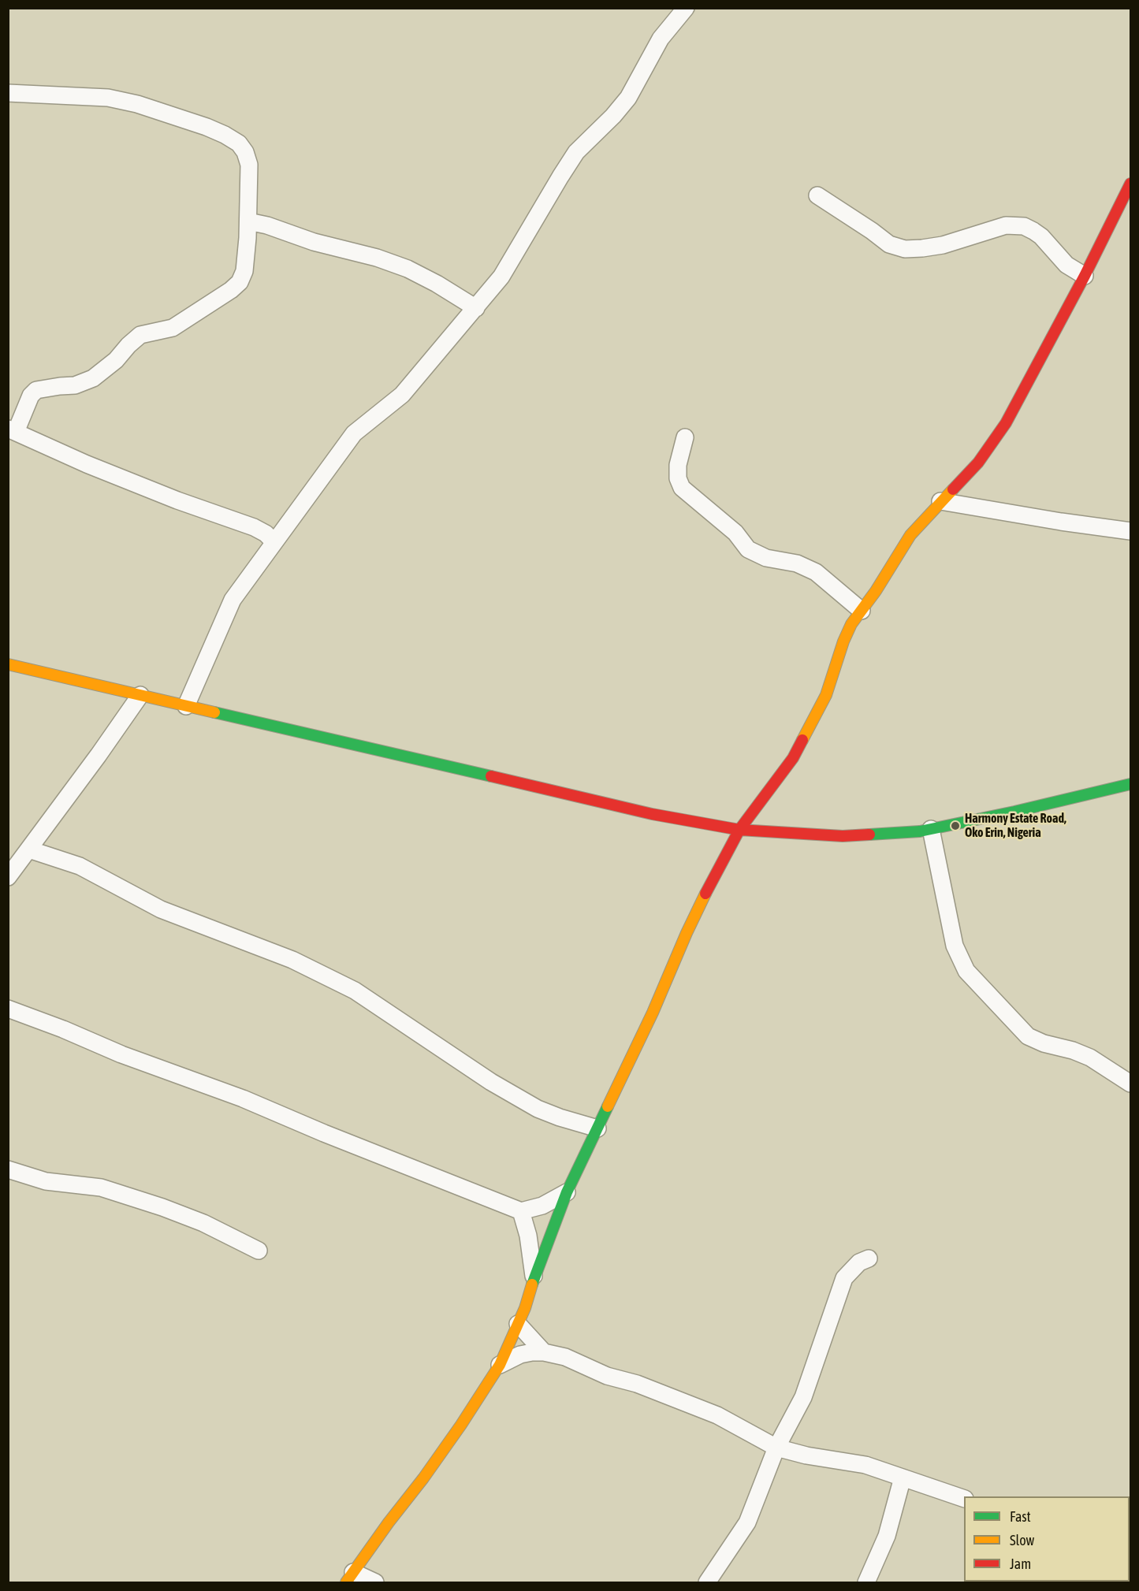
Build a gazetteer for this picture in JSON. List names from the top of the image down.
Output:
{
  "places": ["Harmony Estate Road, Oko Erin, Nigeria"],
  "legend": ["Fast", "Slow", "Jam"]
}
